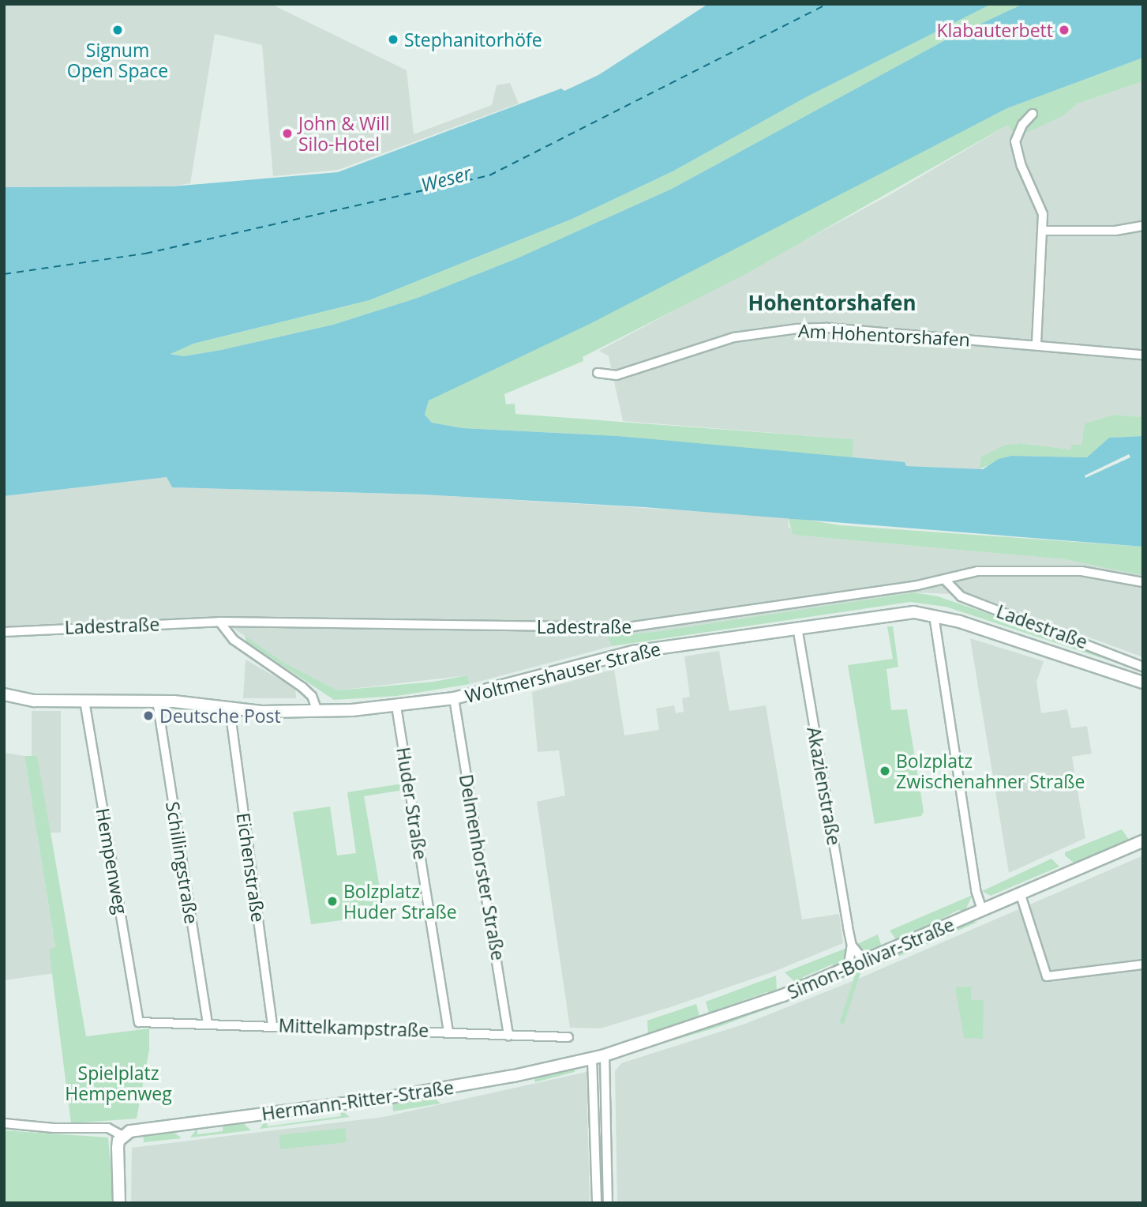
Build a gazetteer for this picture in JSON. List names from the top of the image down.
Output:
{
  "streets": {
    "street": [
      "Am Hohentorshafen",
      "Ladestraße",
      "Woltmershauser Straße",
      "Akazienstraße",
      "Huder Straße",
      "Hempenweg",
      "Schillingstraße",
      "Eichenstraße",
      "Delmenhorster Straße",
      "Simon-Bolivar-Straße",
      "Mittelkampstraße",
      "Hermann-Ritter-Straße"
    ]
  },
  "crossings": [
    ["Woltmershauser Straße", "Akazienstraße"],
    ["Woltmershauser Straße", "Huder Straße"],
    ["Woltmershauser Straße", "Hempenweg"],
    ["Woltmershauser Straße", "Schillingstraße"],
    ["Woltmershauser Straße", "Eichenstraße"],
    ["Woltmershauser Straße", "Delmenhorster Straße"],
    ["Akazienstraße", "Simon-Bolivar-Straße"],
    ["Huder Straße", "Mittelkampstraße"],
    ["Hempenweg", "Mittelkampstraße"],
    ["Schillingstraße", "Mittelkampstraße"],
    ["Eichenstraße", "Mittelkampstraße"],
    ["Delmenhorster Straße", "Mittelkampstraße"],
    ["Simon-Bolivar-Straße", "Hermann-Ritter-Straße"]
  ],
  "districts": ["Hohentorshafen"],
  "water": ["Weser"],
  "parks": ["Spielplatz Hempenweg"],
  "places": [
    "Signum Open Space",
    "Klabauterbett",
    "Stephanitorhöfe",
    "John & Will Silo-Hotel",
    "Deutsche Post",
    "Bolzplatz Zwischenahner Straße",
    "Bolzplatz Huder Straße"
  ]
}
